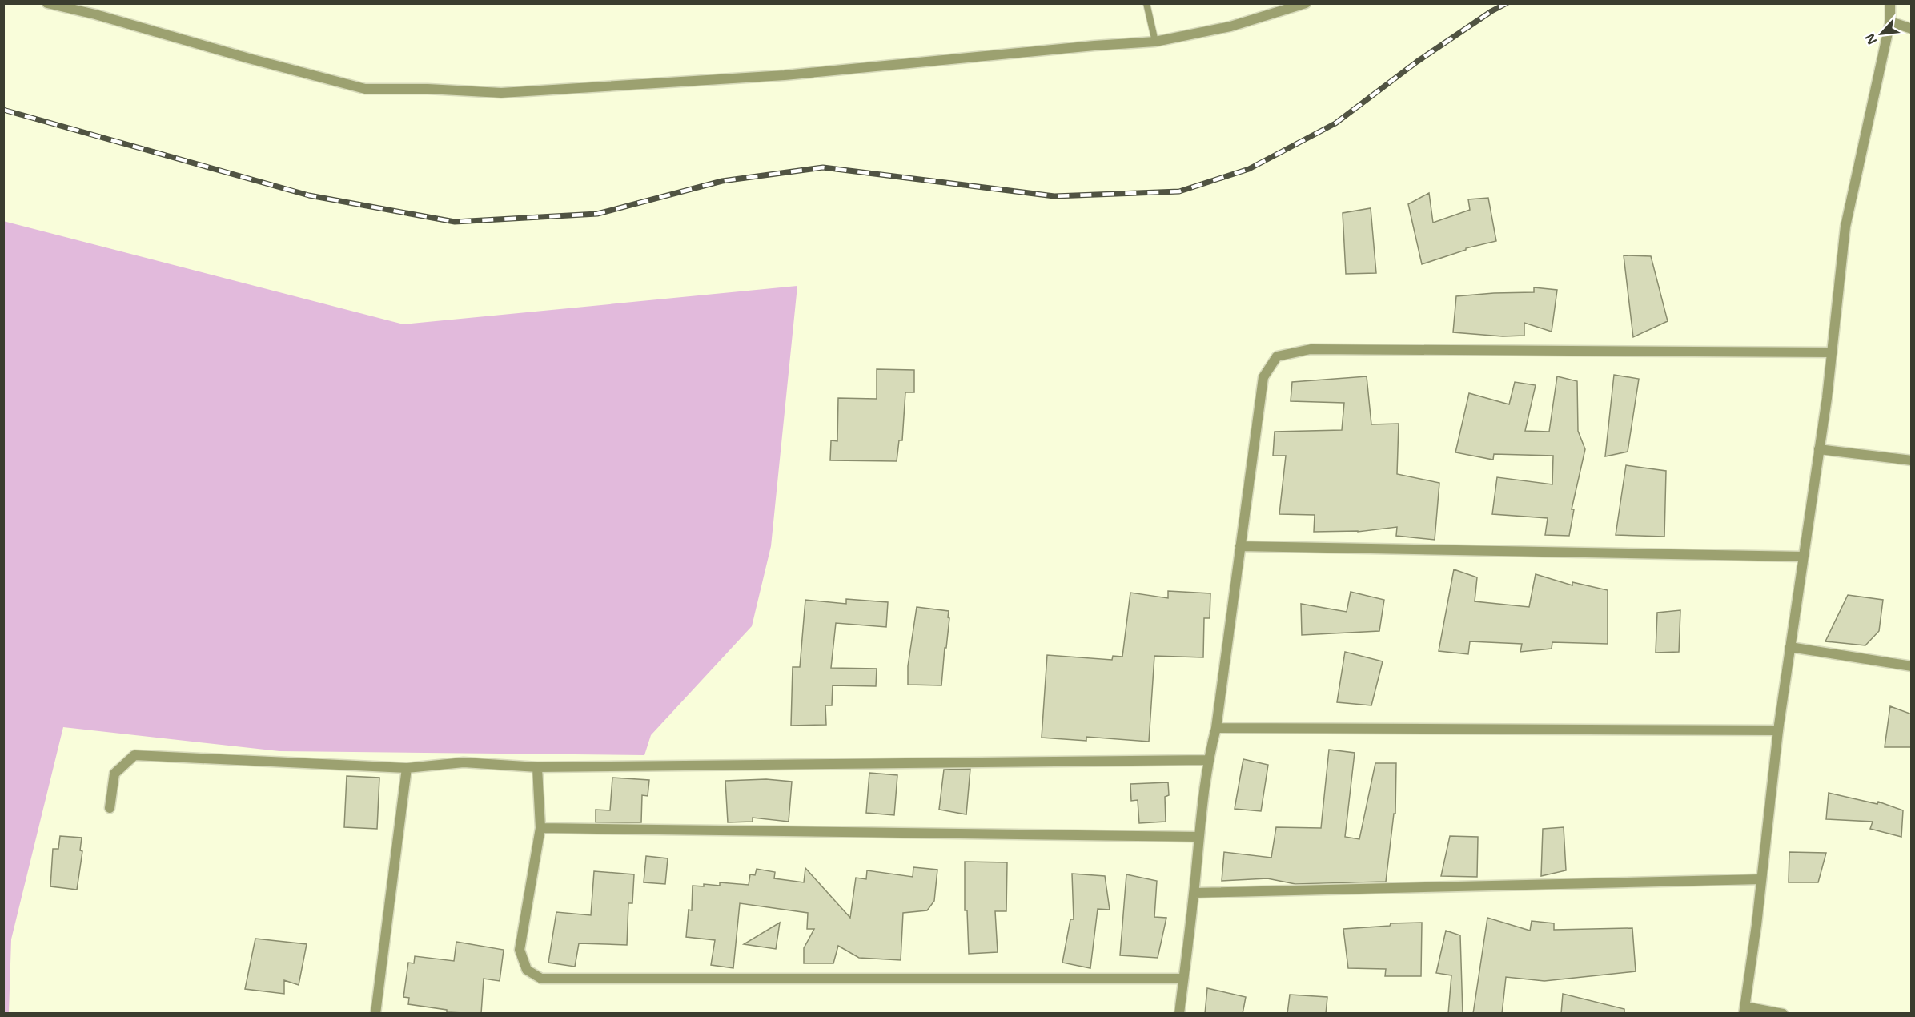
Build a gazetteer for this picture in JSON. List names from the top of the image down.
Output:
{
  "north": "bottom left"
}
